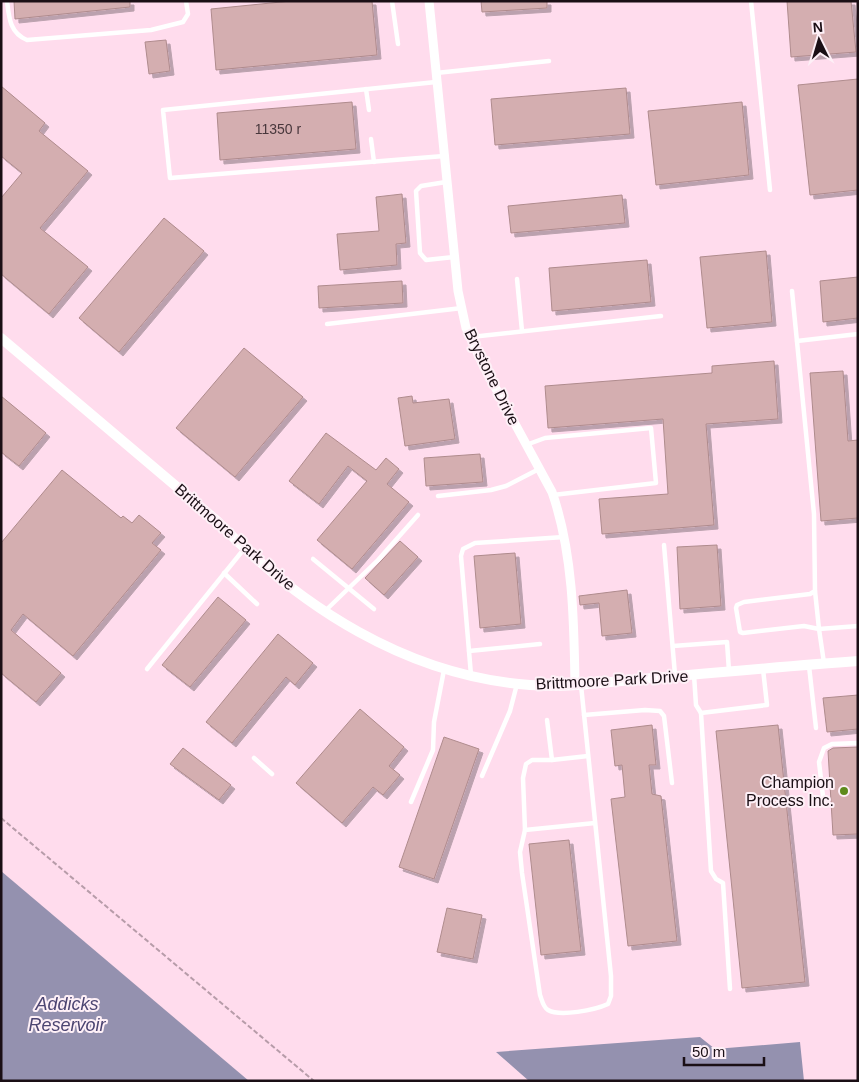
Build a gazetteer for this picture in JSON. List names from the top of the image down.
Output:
{
  "streets": {
    "street": ["Brystone Drive", "Brittmoore Park Drive"]
  },
  "crossings": [
    ["Brystone Drive", "Brittmoore Park Drive"]
  ],
  "water": ["Addicks Reservoir"],
  "places": ["Champion Process Inc."],
  "house_numbers": ["11350 r"],
  "scale_bar": "50 m",
  "north": "top"
}
